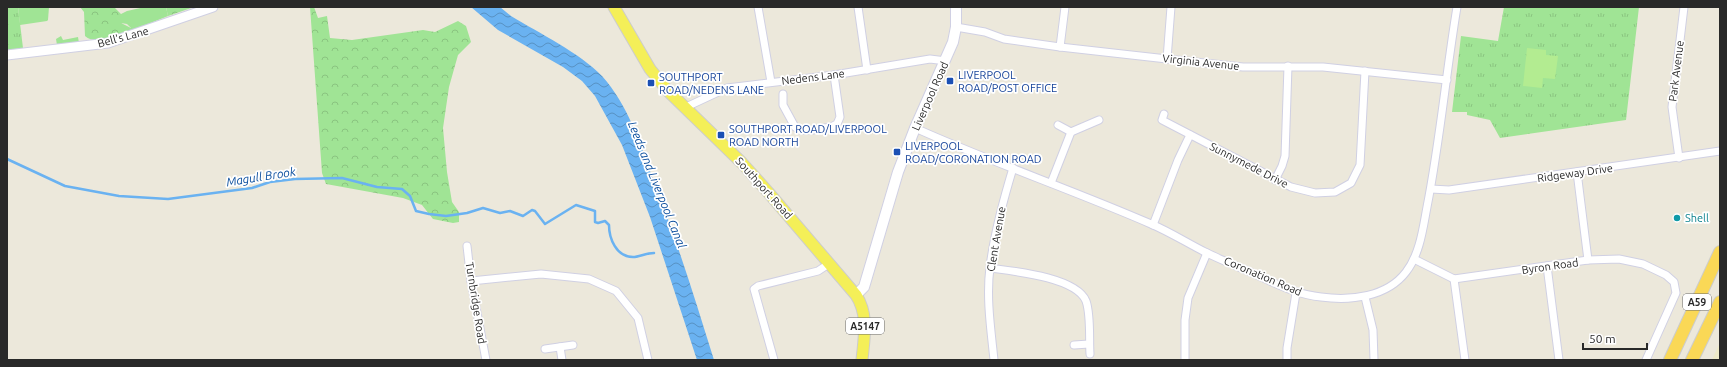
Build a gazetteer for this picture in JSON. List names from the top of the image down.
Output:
{
  "streets": {
    "highway": ["A59"],
    "main road": ["Liverpool Road", "Southport Road", "A5147"],
    "street": [
      "Bell's Lane",
      "Virginia Avenue",
      "Park Avenue",
      "Nedens Lane",
      "Sunnymede Drive",
      "Ridgeway Drive",
      "Clent Avenue",
      "Byron Road",
      "Coronation Road",
      "Turnbridge Road"
    ]
  },
  "crossings": [
    ["Virginia Avenue", "Liverpool Road"],
    ["Virginia Avenue", "Sunnymede Drive"],
    ["Virginia Avenue", "Coronation Road"],
    ["Park Avenue", "Ridgeway Drive"],
    ["Nedens Lane", "Liverpool Road"],
    ["Nedens Lane", "Southport Road"],
    ["Liverpool Road", "Southport Road"],
    ["Liverpool Road", "Coronation Road"],
    ["Liverpool Road", "A5147"],
    ["Ridgeway Drive", "Coronation Road"],
    ["Southport Road", "A5147"],
    ["Clent Avenue", "Coronation Road"]
  ],
  "water": ["Magull Brook", "Leeds and Liverpool Canal"],
  "places": {
    "transit": [
      "LIVERPOOL ROAD/POST OFFICE",
      "SOUTHPORT ROAD/NEDENS LANE",
      "SOUTHPORT ROAD/LIVERPOOL ROAD NORTH",
      "LIVERPOOL ROAD/CORONATION ROAD"
    ],
    "other": ["Shell"]
  },
  "scale_bar": "50 m"
}
